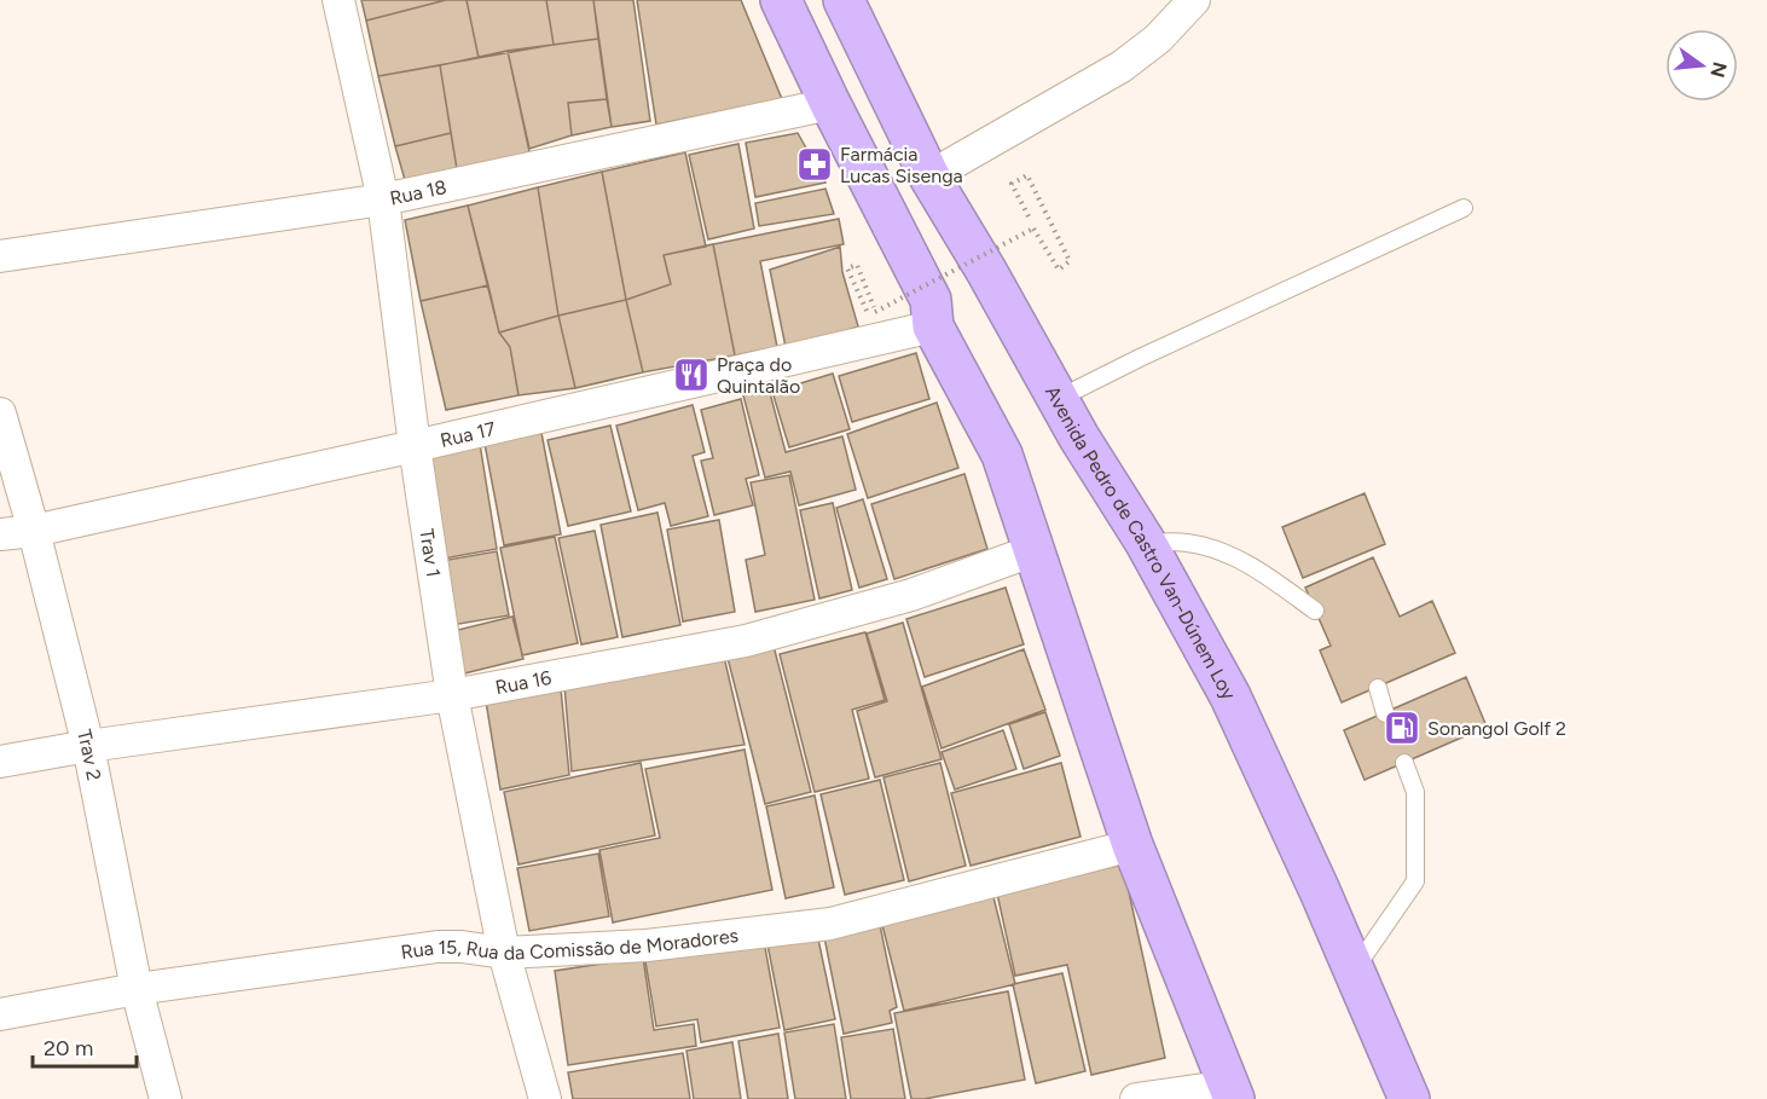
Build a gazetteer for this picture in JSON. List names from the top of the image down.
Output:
{
  "streets": {
    "highway": ["Avenida Pedro de Castro Van-Dúnem Loy"],
    "street": [
      "Rua 18",
      "Rua 17",
      "Trav 1",
      "Rua 16",
      "Trav 2",
      "Rua 15, Rua da Comissão de Moradores"
    ]
  },
  "crossings": [
    ["Rua 18", "Trav 1"],
    ["Rua 17", "Trav 1"],
    ["Rua 17", "Trav 2"],
    ["Trav 1", "Rua 16"],
    ["Trav 1", "Rua 15, Rua da Comissão de Moradores"],
    ["Rua 16", "Trav 2"],
    ["Trav 2", "Rua 15, Rua da Comissão de Moradores"]
  ],
  "places": {
    "pharmacy": ["Farmácia Lucas Sisenga"],
    "restaurant": ["Praça do Quintalão"],
    "fuel station": ["Sonangol Golf 2"]
  },
  "scale_bar": "20 m",
  "north": "right"
}
